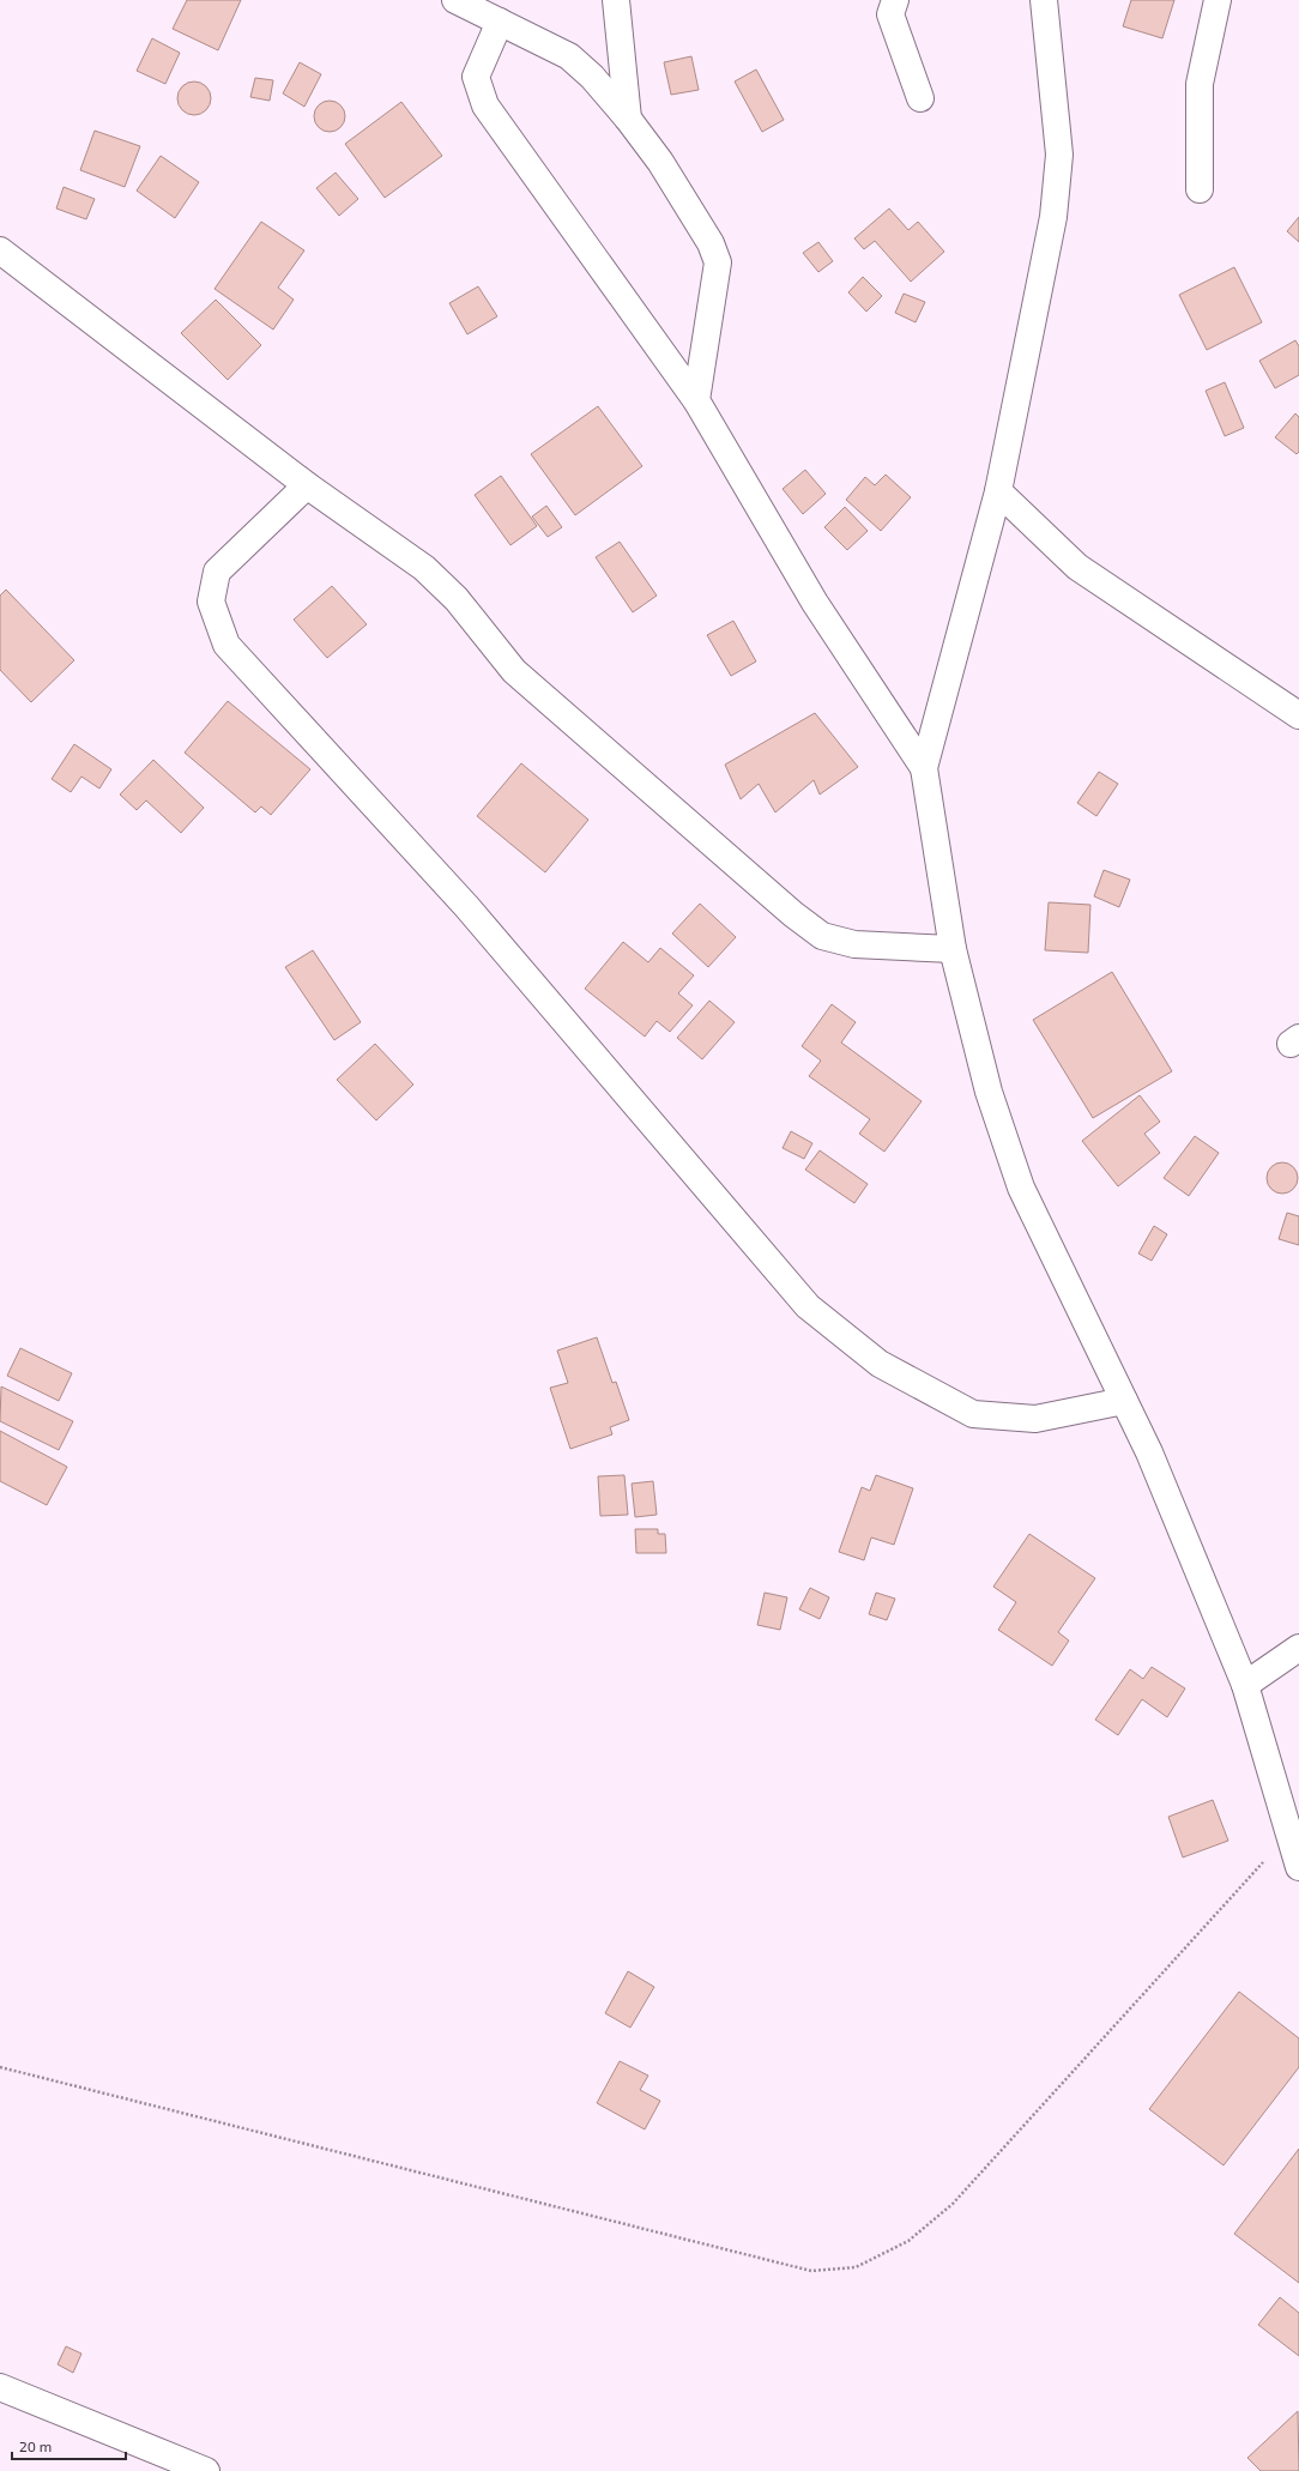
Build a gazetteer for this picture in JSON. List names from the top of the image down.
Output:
{
  "scale_bar": "20 m"
}
